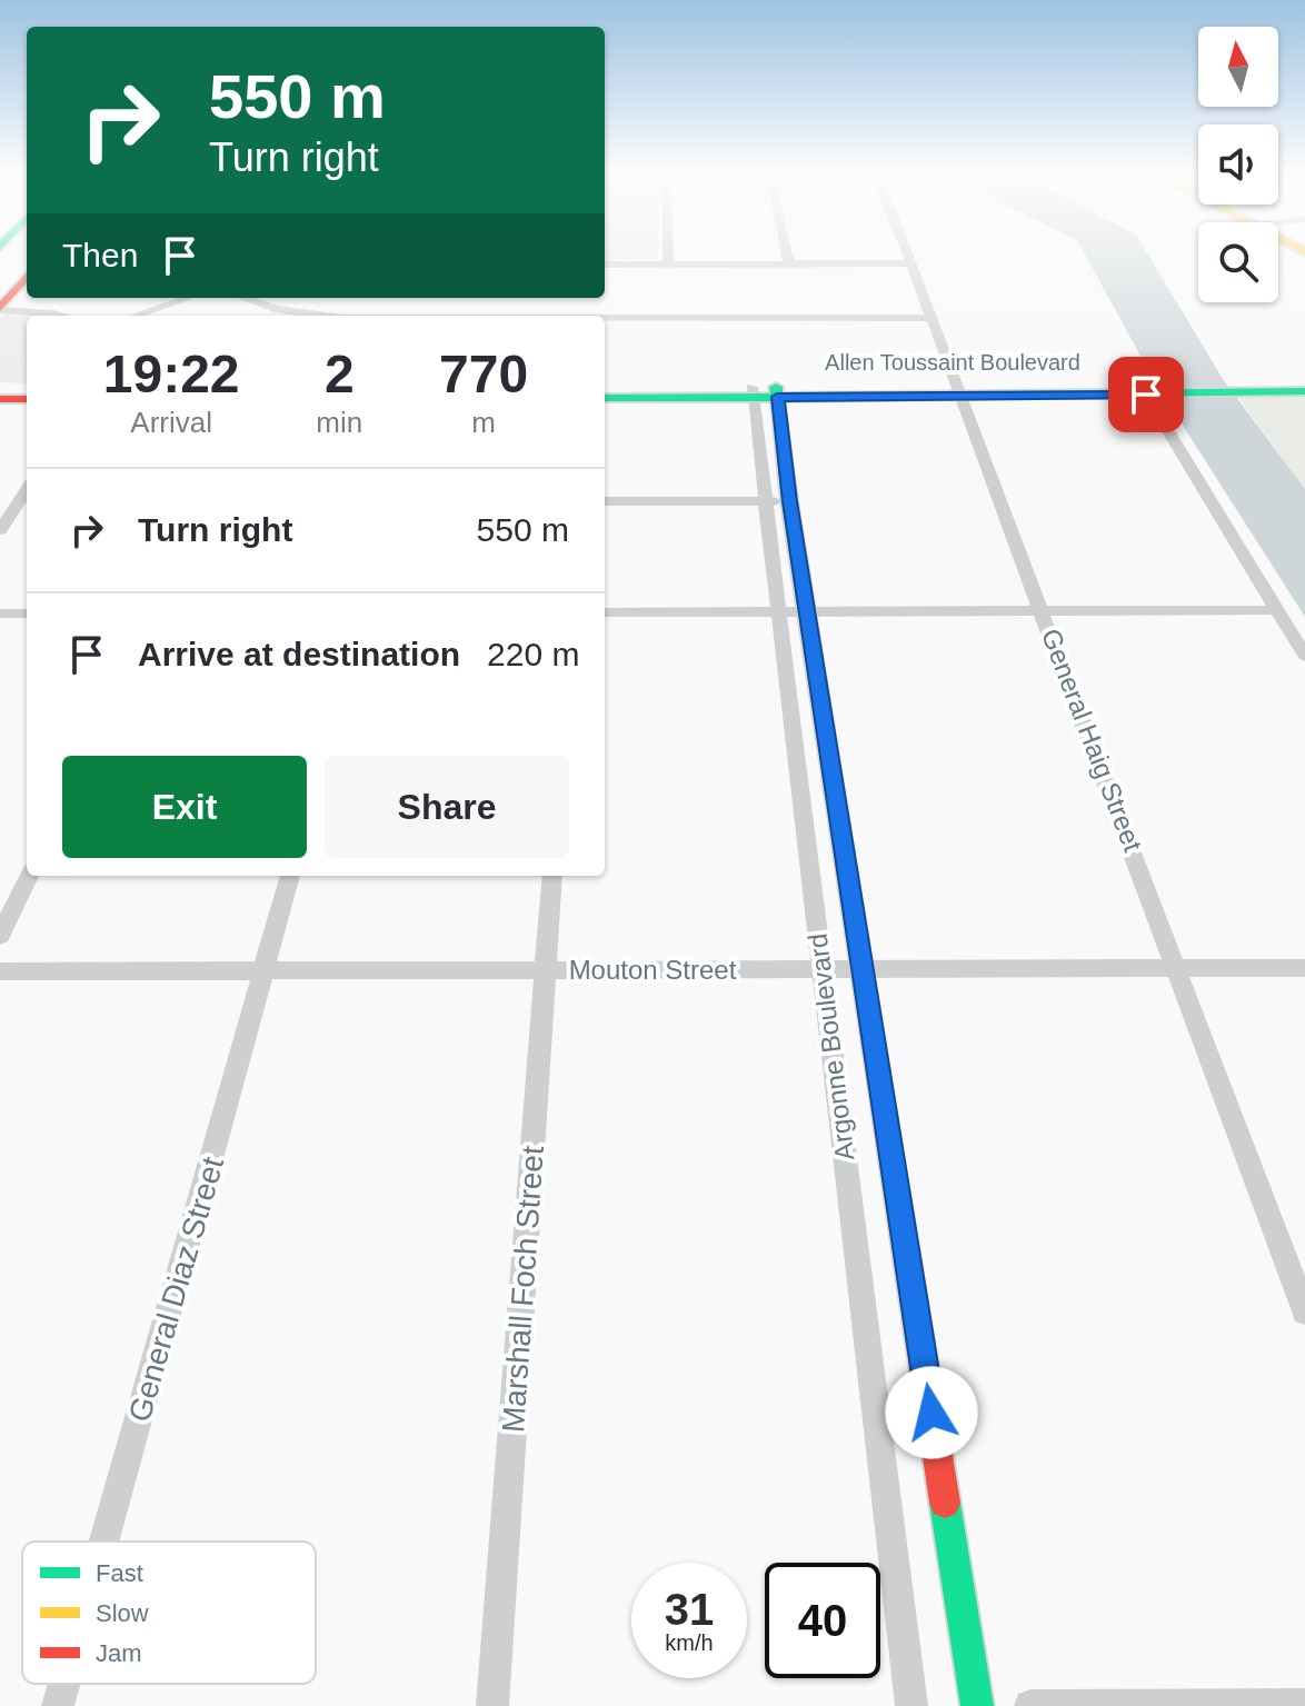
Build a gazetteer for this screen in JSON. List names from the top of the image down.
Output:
{
  "streets": {
    "street": [
      "Allen Toussaint Boulevard",
      "General Haig Street",
      "Mouton Street",
      "Argonne Boulevard",
      "General Diaz Street",
      "Marshall Foch Street"
    ]
  },
  "crossings": [
    ["Allen Toussaint Boulevard", "General Haig Street"],
    ["Allen Toussaint Boulevard", "Argonne Boulevard"],
    ["General Haig Street", "Mouton Street"],
    ["Mouton Street", "Argonne Boulevard"],
    ["Mouton Street", "General Diaz Street"],
    ["Mouton Street", "Marshall Foch Street"]
  ],
  "legend": ["Fast", "Slow", "Jam"],
  "north": "top",
  "page": {
    "turn": ["550 m", "Turn right"],
    "then": "Then",
    "eta": [
      "19:22",
      "Arrival",
      "2",
      "min",
      "770",
      "m"
    ],
    "list": [
      {
        "name": "Turn right",
        "value": "550 m"
      },
      {
        "name": "Arrive at destination",
        "value": "220 m"
      }
    ],
    "buttons": ["Exit", "Share"],
    "speed": "31 km/h",
    "limit": "40"
  }
}
